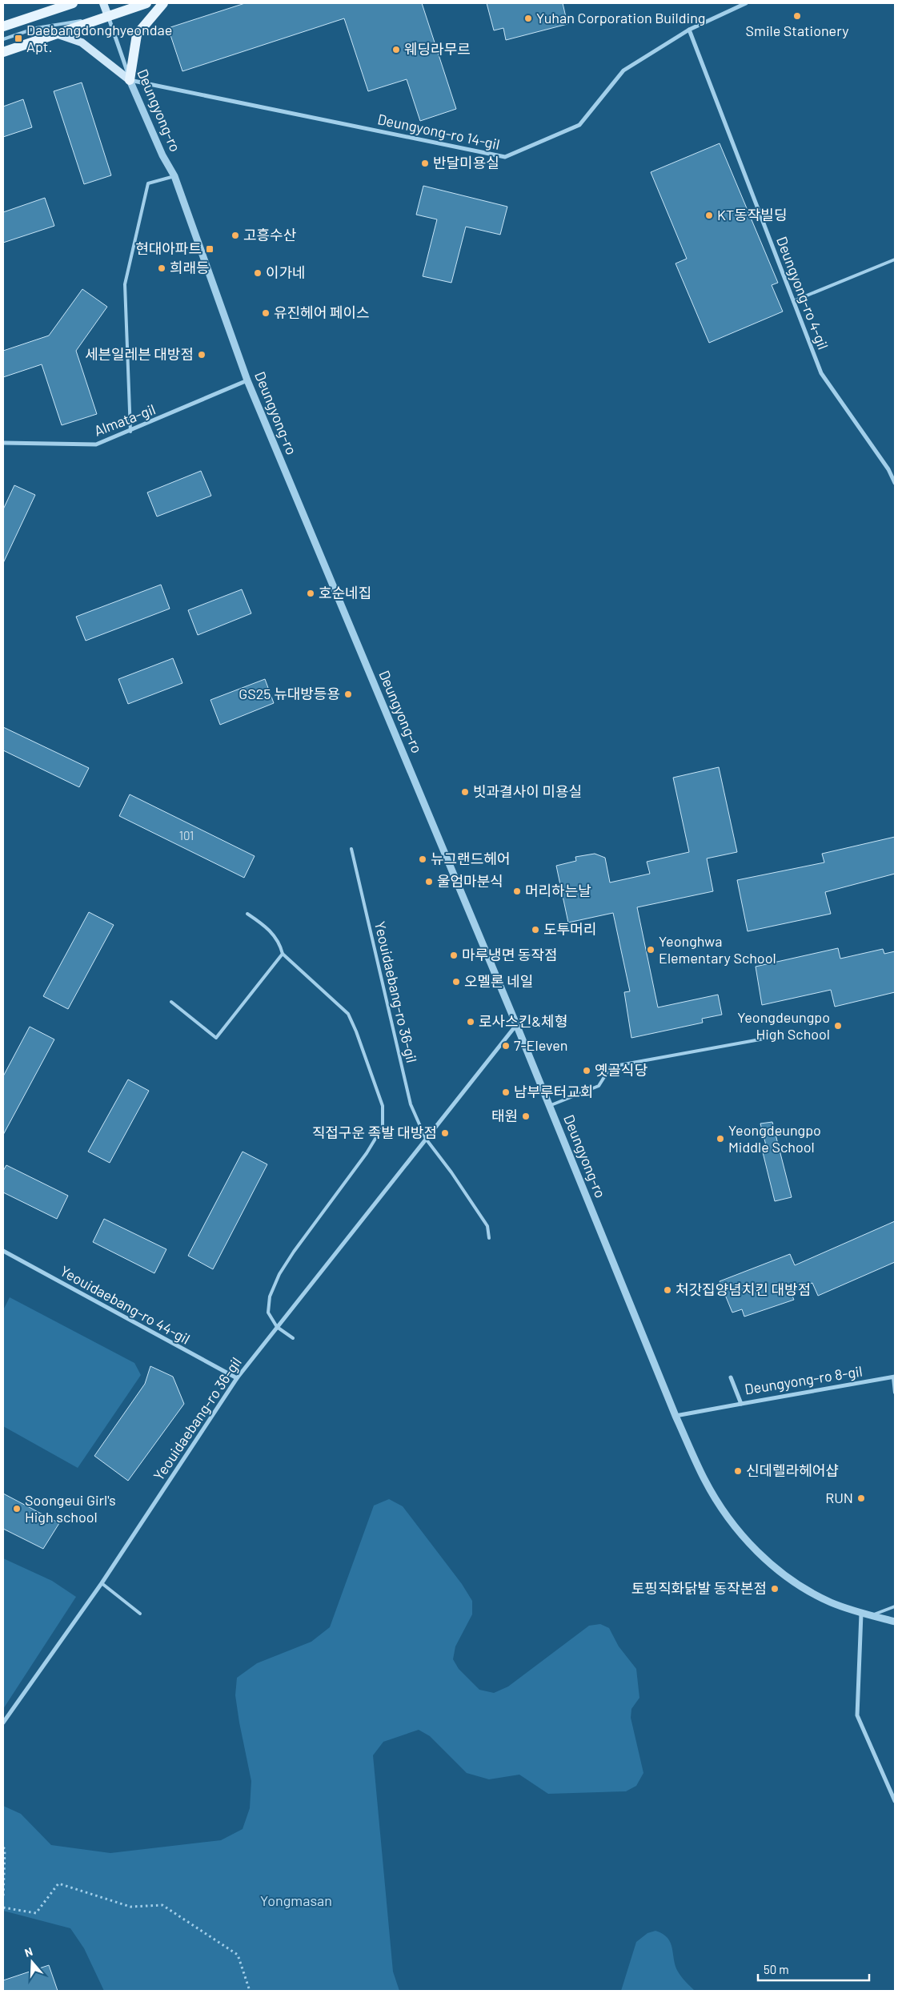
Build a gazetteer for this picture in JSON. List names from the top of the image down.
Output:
{
  "streets": {
    "street": [
      "Deungyong-ro",
      "Deungyong-ro 14-gil",
      "Deungyong-ro 4-gil",
      "Almata-gil",
      "Yeouidaebang-ro 36-gil",
      "Yeouidaebang-ro 44-gil",
      "Deungyong-ro 8-gil"
    ]
  },
  "crossings": [
    ["Deungyong-ro", "Deungyong-ro 14-gil"],
    ["Deungyong-ro", "Almata-gil"],
    ["Deungyong-ro", "Yeouidaebang-ro 36-gil"],
    ["Deungyong-ro 14-gil", "Deungyong-ro 4-gil"],
    ["Yeouidaebang-ro 36-gil", "Yeouidaebang-ro 44-gil"]
  ],
  "parks": ["Yongmasan"],
  "places": {
    "other": [
      "Smile Stationery",
      "Yuhan Corporation Building",
      "웨딩라무르",
      "반달미용실",
      "KT동작빌딩",
      "고흥수산",
      "희래등",
      "이가네",
      "유진헤어 페이스",
      "세븐일레븐 대방점",
      "호순네집",
      "GS25 뉴대방등용",
      "빗과결사이 미용실",
      "뉴그랜드헤어",
      "울엄마분식",
      "머리하는날",
      "도투머리",
      "Yeonghwa Elementary School",
      "마루냉면 동작점",
      "오멜론 네일",
      "로사스킨&체형",
      "Yeongdeungpo High School",
      "7-Eleven",
      "옛골식당",
      "남부루터교회",
      "태원",
      "직접구운 족발 대방점",
      "Yeongdeungpo Middle School",
      "처갓집양념치킨 대방점",
      "신데렐라헤어샵",
      "RUN",
      "Soongeui Girl's High school",
      "토핑직화닭발 동작본점"
    ],
    "transit": ["Daebangdonghyeondae Apt.", "현대아파트"]
  },
  "house_numbers": ["101"],
  "scale_bar": "50 m",
  "north": "top"
}
